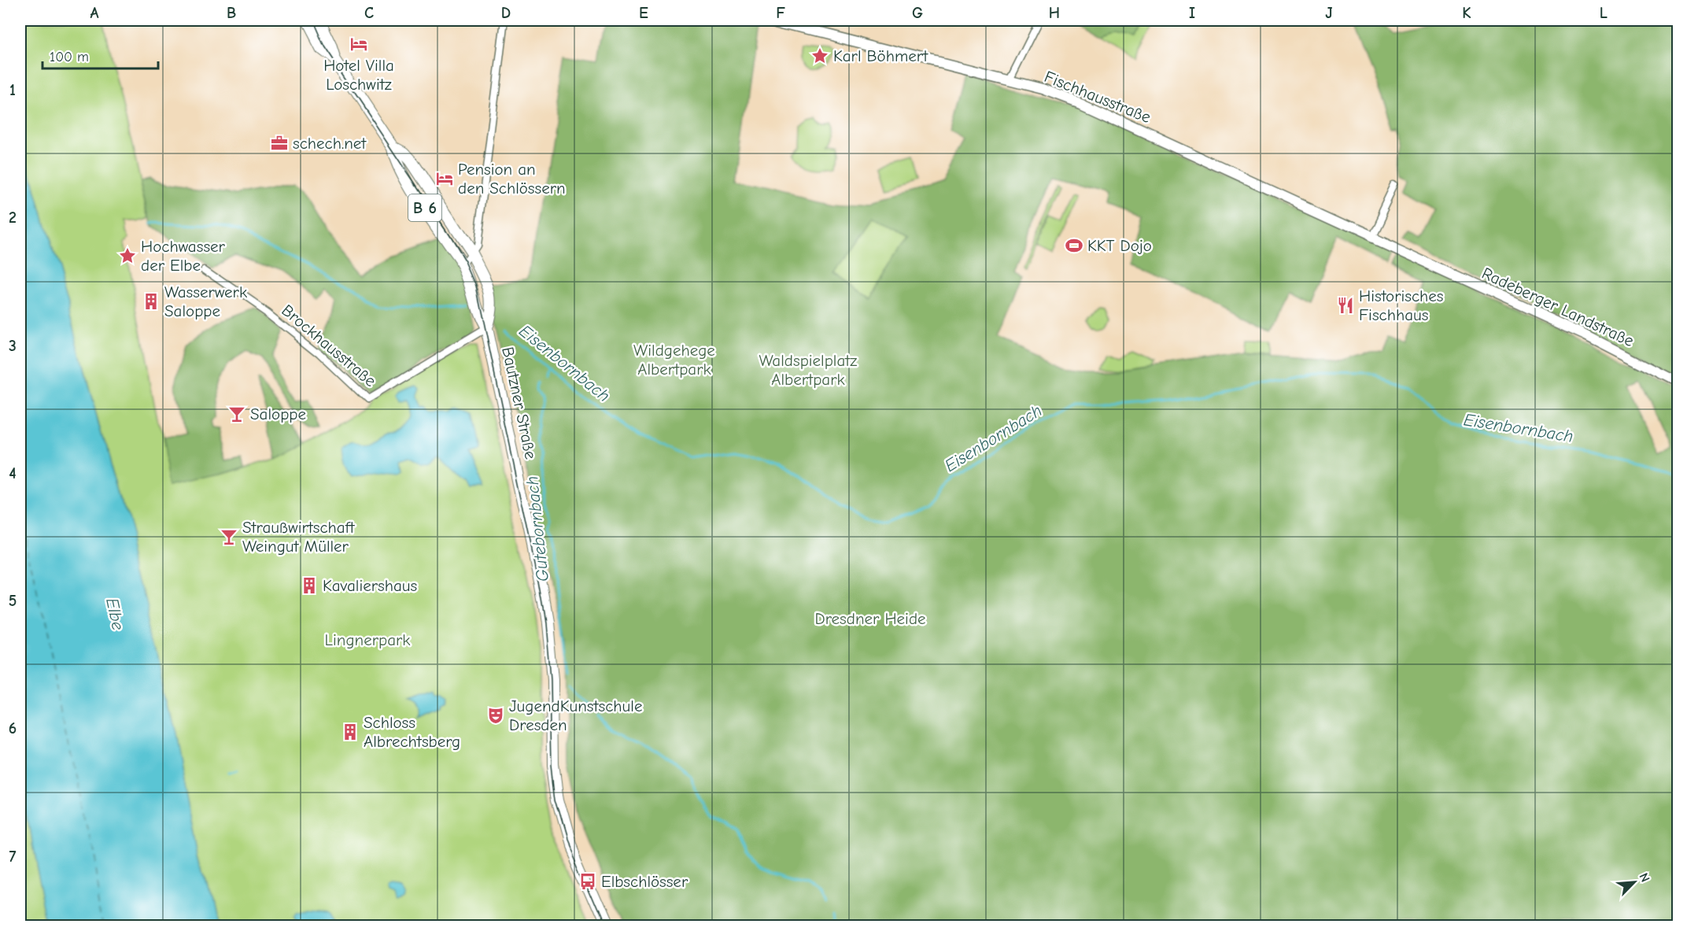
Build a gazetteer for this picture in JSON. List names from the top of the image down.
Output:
{
  "streets": {
    "main road": [
      "Fischhausstraße",
      "B 6",
      "Radeberger Landstraße",
      "Bautzner Straße"
    ],
    "street": ["Brockhausstraße"]
  },
  "crossings": [
    ["Fischhausstraße", "Radeberger Landstraße"],
    ["Brockhausstraße", "Bautzner Straße"]
  ],
  "water": ["Eisenbornbach", "Gutebornbach", "Elbe"],
  "parks": [
    "Wildgehege Albertpark",
    "Waldspielplatz Albertpark",
    "Dresdner Heide",
    "Lingnerpark"
  ],
  "places": {
    "hotel": ["Hotel Villa Loschwitz", "Pension an den Schlössern"],
    "place": ["Karl Böhmert", "Hochwasser der Elbe"],
    "office": ["schech.net"],
    "sports": ["KKT Dojo"],
    "building": ["Wasserwerk Saloppe", "Kavaliershaus", "Schloss Albrechtsberg"],
    "restaurant": ["Historisches Fischhaus"],
    "bar": ["Saloppe", "Straußwirtschaft Weingut Müller"],
    "theatre": ["JugendKunstschule Dresden"],
    "bus stop": ["Elbschlösser"]
  },
  "scale_bar": "100 m",
  "north": "top right",
  "grid": {
    "columns": [
      "A",
      "B",
      "C",
      "D",
      "E",
      "F",
      "G",
      "H",
      "I",
      "J",
      "K",
      "L"
    ],
    "rows": [
      "1",
      "2",
      "3",
      "4",
      "5",
      "6",
      "7"
    ]
  }
}
